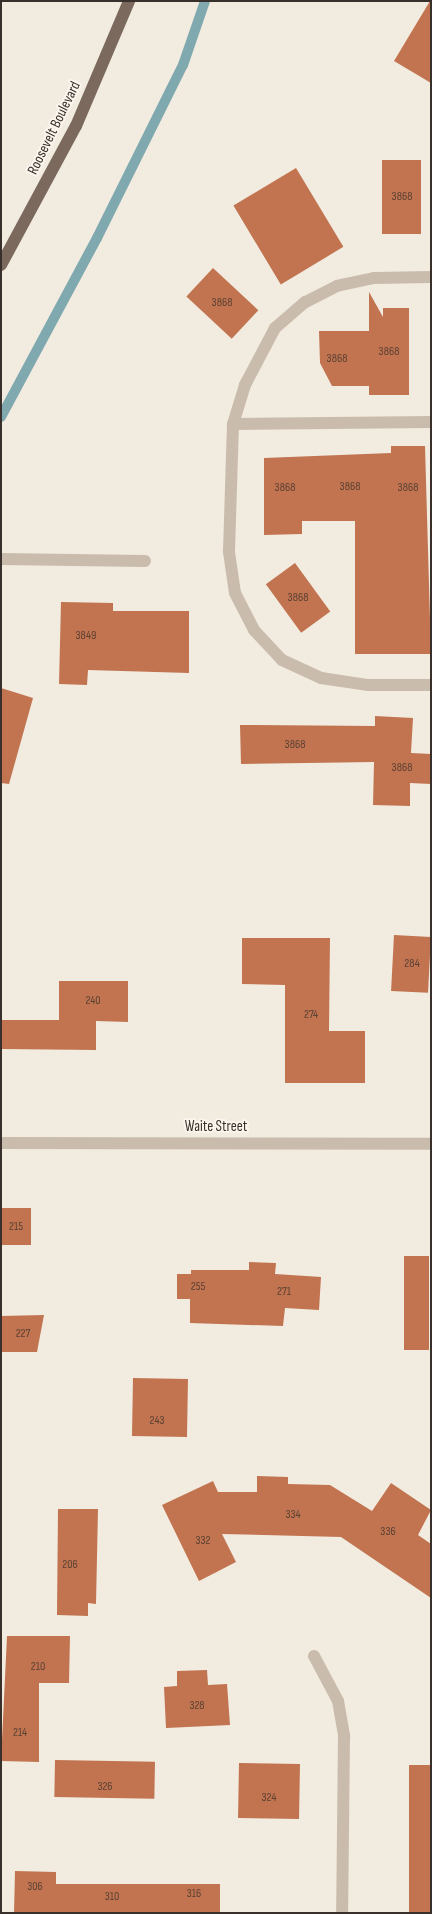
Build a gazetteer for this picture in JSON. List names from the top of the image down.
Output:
{
  "streets": {
    "main road": ["Roosevelt Boulevard"],
    "street": ["Waite Street"]
  },
  "house_numbers": [
    "3868",
    "3868",
    "3868",
    "3868",
    "3868",
    "3868",
    "3868",
    "3868",
    "3849",
    "3868",
    "3868",
    "284",
    "240",
    "274",
    "215",
    "255",
    "271",
    "227",
    "243",
    "334",
    "336",
    "332",
    "206",
    "210",
    "328",
    "214",
    "326",
    "324",
    "306",
    "316",
    "310"
  ]
}
